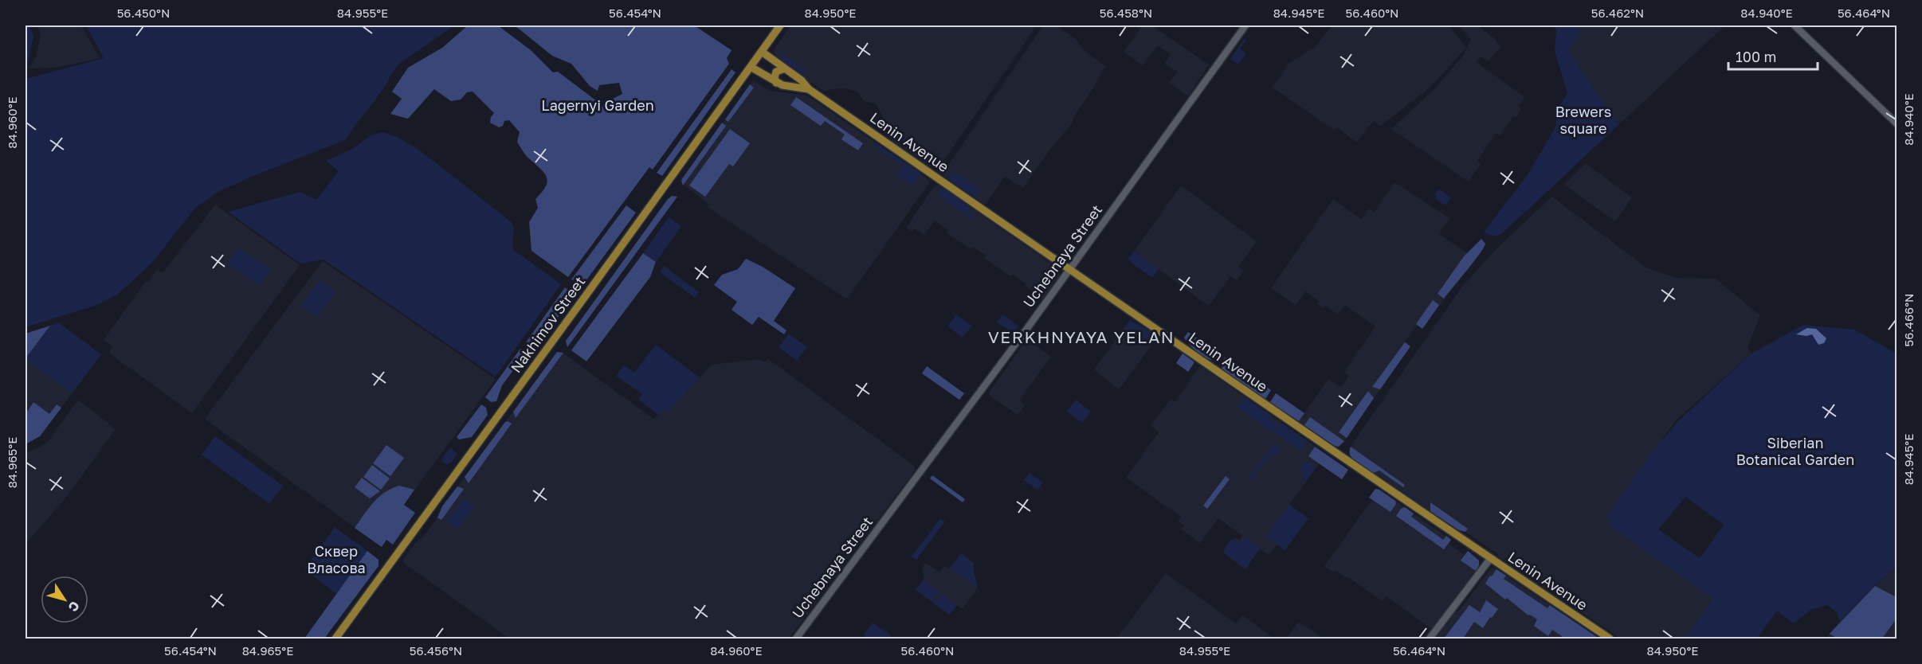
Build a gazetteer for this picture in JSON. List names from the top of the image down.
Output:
{
  "streets": {
    "main road": ["Lenin Avenue", "Uchebnaya Street", "Nakhimov Street"]
  },
  "crossings": [
    ["Lenin Avenue", "Uchebnaya Street"],
    ["Lenin Avenue", "Nakhimov Street"]
  ],
  "districts": ["VERKHNYAYA YELAN"],
  "parks": [
    "Lagernyi Garden",
    "Brewers square",
    "Siberian Botanical Garden",
    "Сквер Власова"
  ],
  "scale_bar": "100 m",
  "north": "bottom right",
  "coordinates": [
    "56.450°N",
    "84.955°E",
    "56.454°N",
    "84.950°E",
    "56.458°N",
    "84.945°E",
    "56.460°N",
    "56.462°N",
    "84.940°E",
    "56.464°N",
    "84.960°E",
    "56.466°N",
    "84.965°E",
    "56.456°N"
  ]
}
